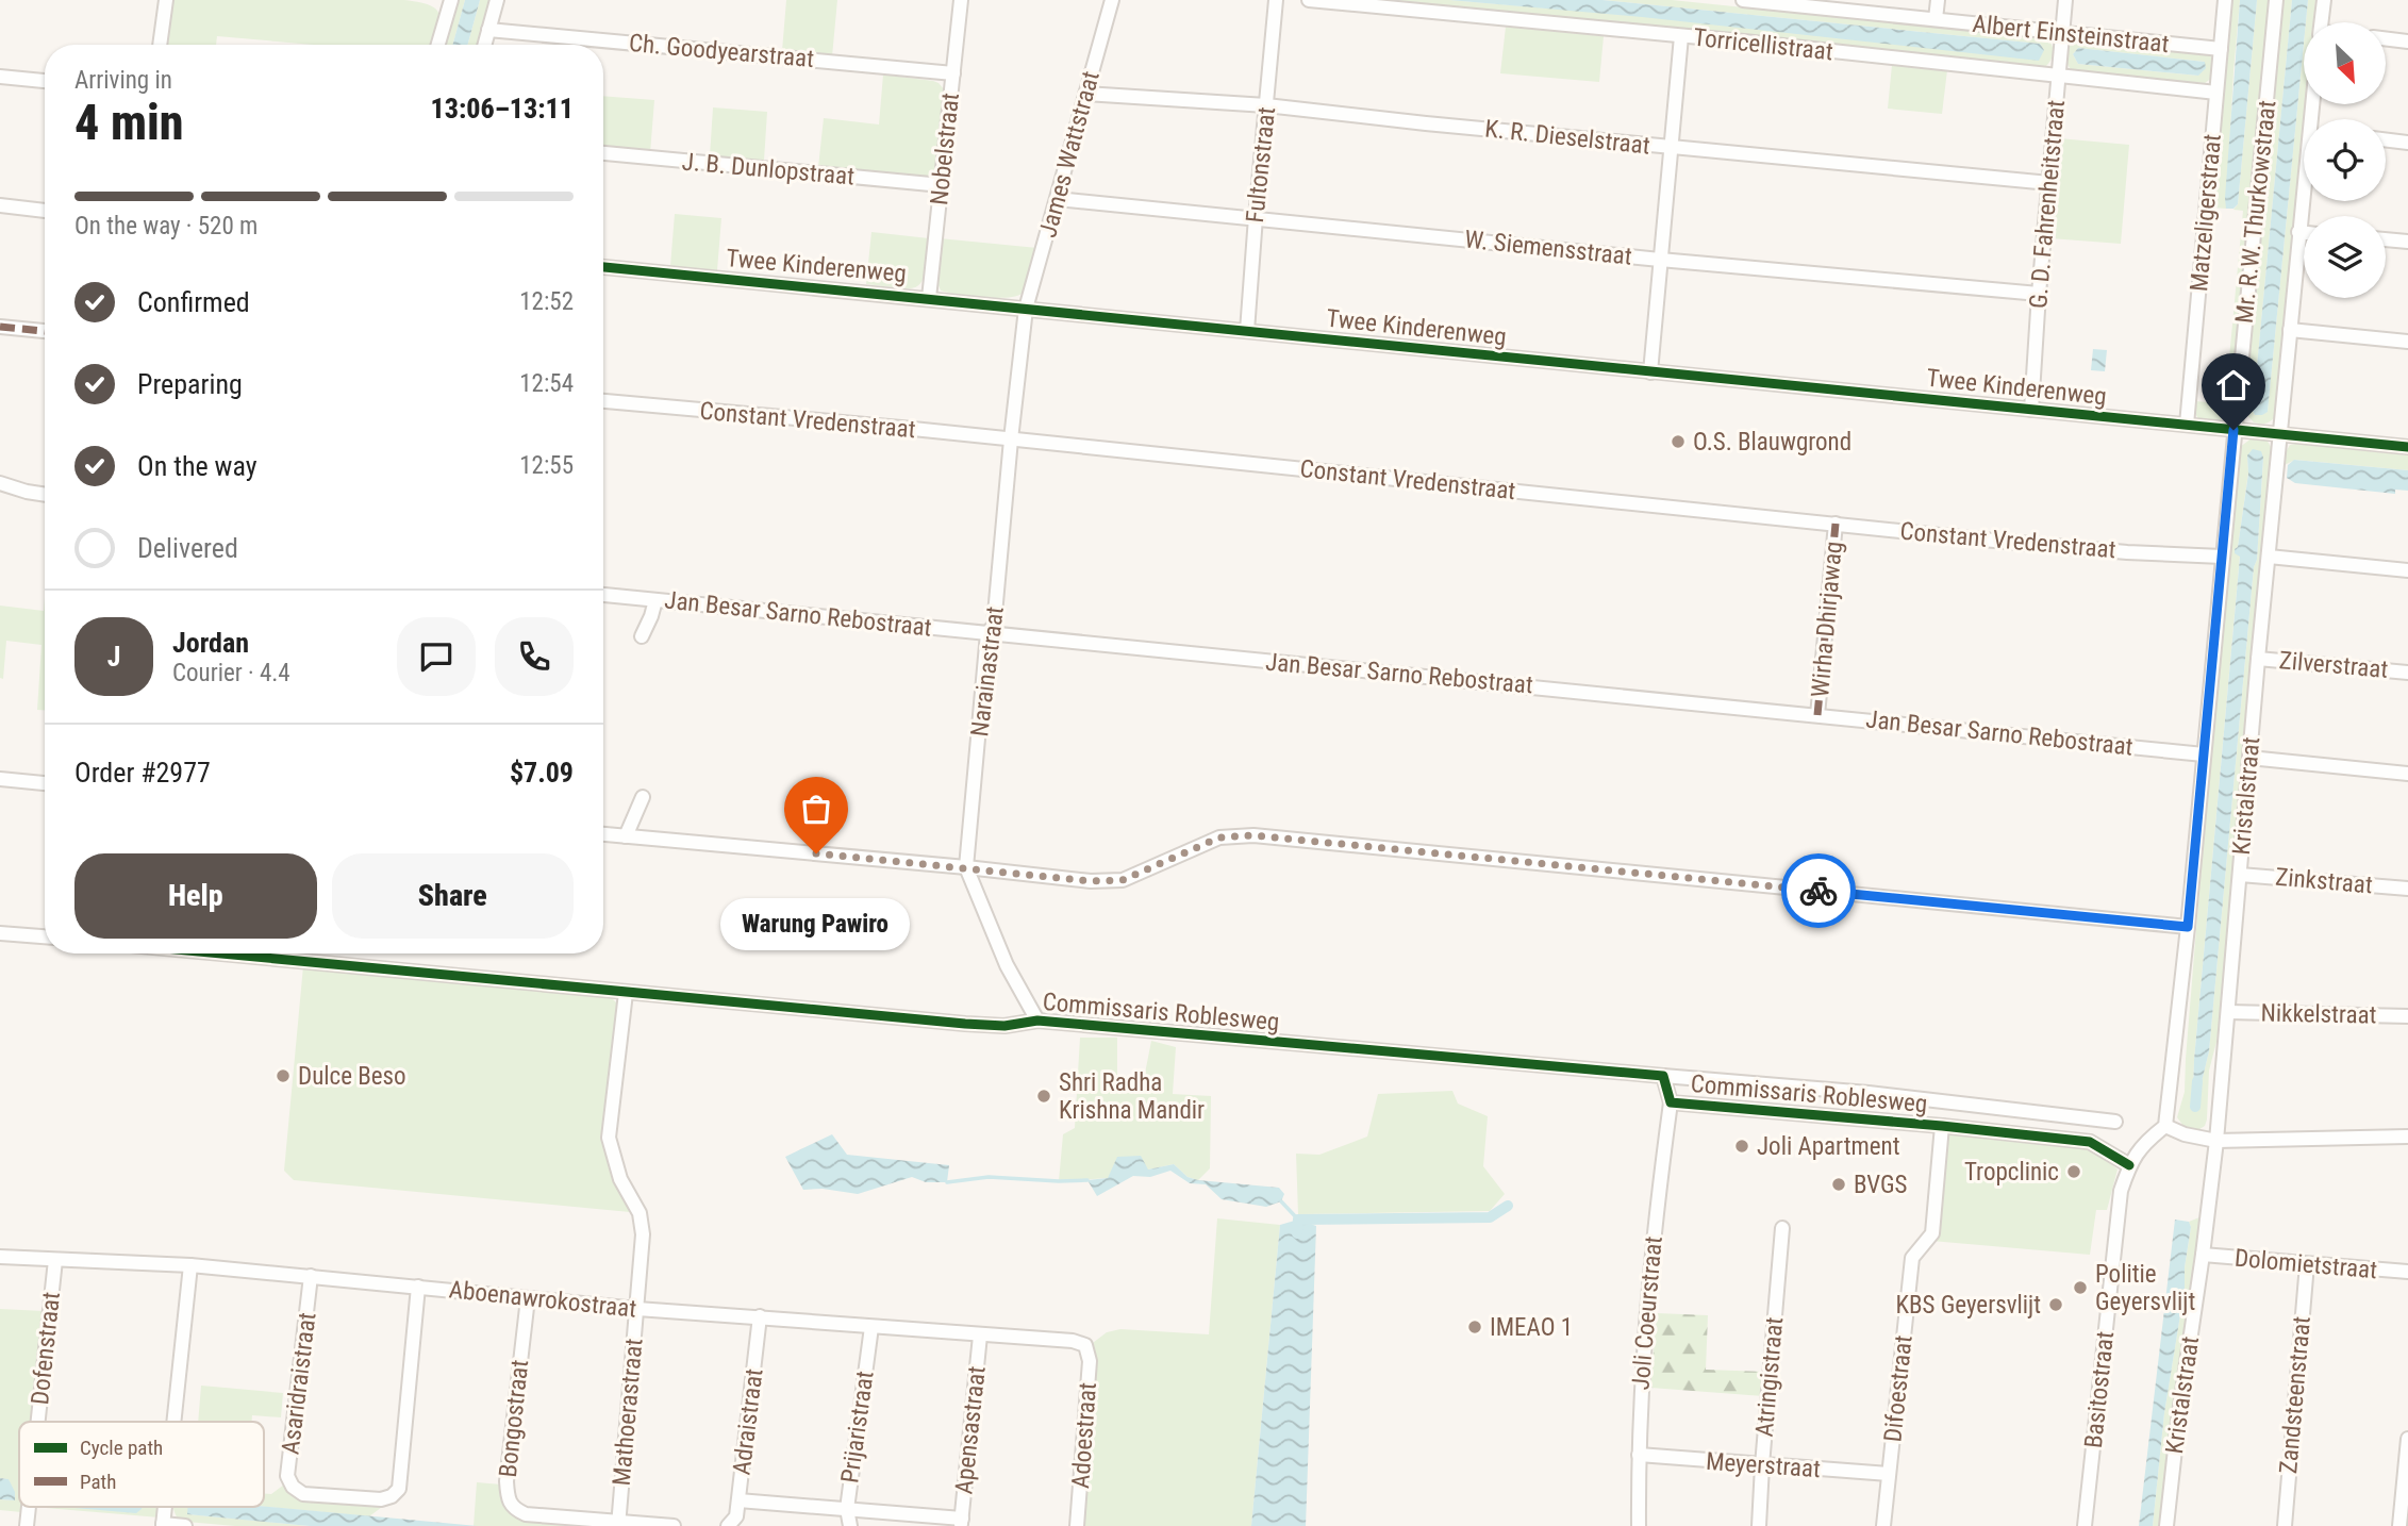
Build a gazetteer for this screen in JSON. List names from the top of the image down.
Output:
{
  "streets": {
    "street": [
      "Albert Einsteinstraat",
      "Torricellistraat",
      "Ch. Goodyearstraat",
      "K. R. Dieselstraat",
      "Nobelstraat",
      "James Wattstraat",
      "Fultonstraat",
      "J. B. Dunlopstraat",
      "G. D. Fahrenheitstraat",
      "Mr. R.W. Thurkowstraat",
      "Matzeligerstraat",
      "W. Siemensstraat",
      "Twee Kinderenweg",
      "Constant Vredenstraat",
      "Jan Besar Sarno Rebostraat",
      "Wirha Dhirjawag",
      "Zilverstraat",
      "Narainastraat",
      "Kristalstraat",
      "Zinkstraat",
      "Commissaris Roblesweg",
      "Nikkelstraat",
      "Dolomietstraat",
      "Aboenawrokostraat",
      "Joli Coeurstraat",
      "Dofenstraat",
      "Atringistraat",
      "Asaridraistraat",
      "Difoestraat",
      "Basitostraat",
      "Zandsteenstraat",
      "Mathoerastraat",
      "Bongostraat",
      "Adraistraat",
      "Prijaristraat",
      "Apensastraat",
      "Adoestraat",
      "Meyerstraat"
    ]
  },
  "crossings": [
    ["Albert Einsteinstraat", "G. D. Fahrenheitstraat"],
    ["Albert Einsteinstraat", "Matzeligerstraat"],
    ["Torricellistraat", "G. D. Fahrenheitstraat"],
    ["Torricellistraat", "Matzeligerstraat"],
    ["Ch. Goodyearstraat", "Nobelstraat"],
    ["K. R. Dieselstraat", "James Wattstraat"],
    ["K. R. Dieselstraat", "Fultonstraat"],
    ["K. R. Dieselstraat", "G. D. Fahrenheitstraat"],
    ["Nobelstraat", "J. B. Dunlopstraat"],
    ["Nobelstraat", "Twee Kinderenweg"],
    ["James Wattstraat", "W. Siemensstraat"],
    ["James Wattstraat", "Twee Kinderenweg"],
    ["James Wattstraat", "Narainastraat"],
    ["Fultonstraat", "W. Siemensstraat"],
    ["Fultonstraat", "Twee Kinderenweg"],
    ["G. D. Fahrenheitstraat", "W. Siemensstraat"],
    ["G. D. Fahrenheitstraat", "Twee Kinderenweg"],
    ["Mr. R.W. Thurkowstraat", "Twee Kinderenweg"],
    ["Mr. R.W. Thurkowstraat", "Constant Vredenstraat"],
    ["Mr. R.W. Thurkowstraat", "Jan Besar Sarno Rebostraat"],
    ["Matzeligerstraat", "Twee Kinderenweg"],
    ["Twee Kinderenweg", "Narainastraat"],
    ["Twee Kinderenweg", "Kristalstraat"],
    ["Constant Vredenstraat", "Wirha Dhirjawag"],
    ["Constant Vredenstraat", "Narainastraat"],
    ["Jan Besar Sarno Rebostraat", "Wirha Dhirjawag"],
    ["Jan Besar Sarno Rebostraat", "Narainastraat"],
    ["Zilverstraat", "Kristalstraat"],
    ["Narainastraat", "Commissaris Roblesweg"],
    ["Kristalstraat", "Zinkstraat"],
    ["Kristalstraat", "Nikkelstraat"],
    ["Kristalstraat", "Dolomietstraat"],
    ["Commissaris Roblesweg", "Joli Coeurstraat"],
    ["Commissaris Roblesweg", "Difoestraat"],
    ["Commissaris Roblesweg", "Basitostraat"],
    ["Commissaris Roblesweg", "Mathoerastraat"],
    ["Dolomietstraat", "Zandsteenstraat"],
    ["Aboenawrokostraat", "Dofenstraat"],
    ["Aboenawrokostraat", "Asaridraistraat"],
    ["Aboenawrokostraat", "Mathoerastraat"],
    ["Aboenawrokostraat", "Bongostraat"],
    ["Aboenawrokostraat", "Adraistraat"],
    ["Aboenawrokostraat", "Prijaristraat"],
    ["Aboenawrokostraat", "Apensastraat"],
    ["Aboenawrokostraat", "Adoestraat"],
    ["Joli Coeurstraat", "Meyerstraat"],
    ["Atringistraat", "Meyerstraat"],
    ["Difoestraat", "Meyerstraat"],
    ["Mathoerastraat", "Bongostraat"]
  ],
  "places": [
    "O.S. Blauwgrond",
    "Warung Pawiro",
    "Dulce Beso",
    "Shri Radha Krishna Mandir",
    "Joli Apartment",
    "Tropclinic",
    "BVGS",
    "Politie Geyersvlijt",
    "KBS Geyersvlijt",
    "IMEAO 1"
  ],
  "legend": ["Cycle path", "Path"],
  "north": "bottom right",
  "page": {
    "heading": ["4 min", "Arriving in", "13:06–13:11"],
    "panel": [
      "Jordan",
      "Courier · 4.4",
      "Order #2977",
      "$7.09"
    ],
    "bar": "On the way · 520 m",
    "list": [
      ["Confirmed", "12:52"],
      ["Preparing", "12:54"],
      ["On the way", "12:55"],
      "Delivered"
    ],
    "round": "J",
    "buttons": ["Help", "Share"],
    "bubble": "Warung Pawiro"
  }
}
